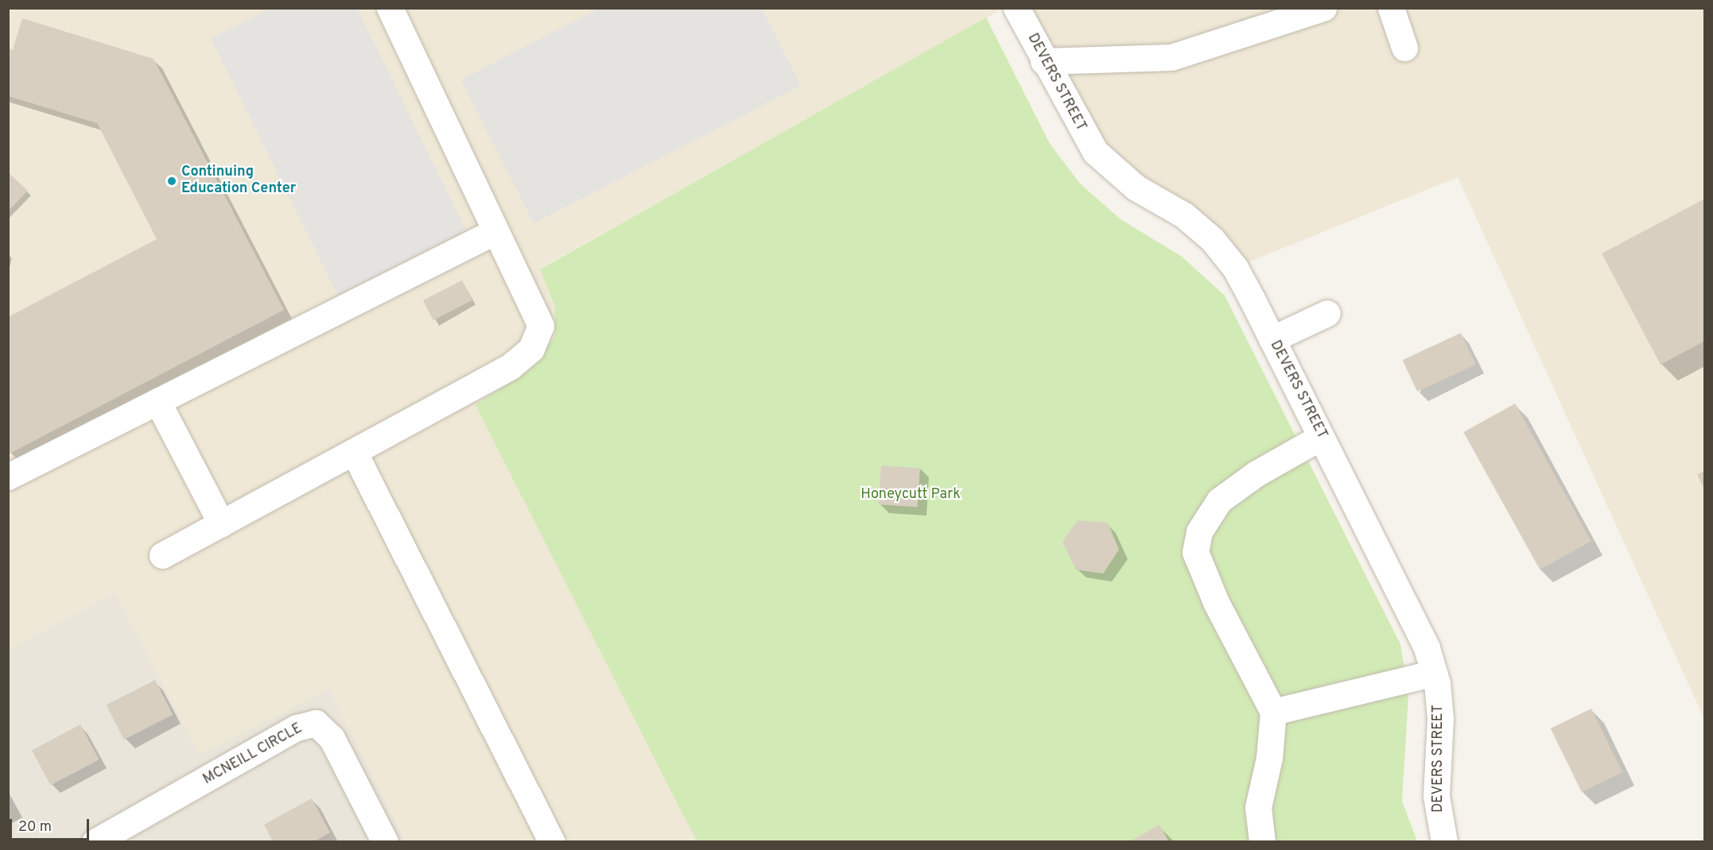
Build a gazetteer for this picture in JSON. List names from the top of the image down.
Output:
{
  "streets": {
    "street": ["DEVERS STREET", "MCNEILL CIRCLE"]
  },
  "parks": ["Honeycutt Park"],
  "places": ["Continuing Education Center"],
  "scale_bar": "20 m"
}
